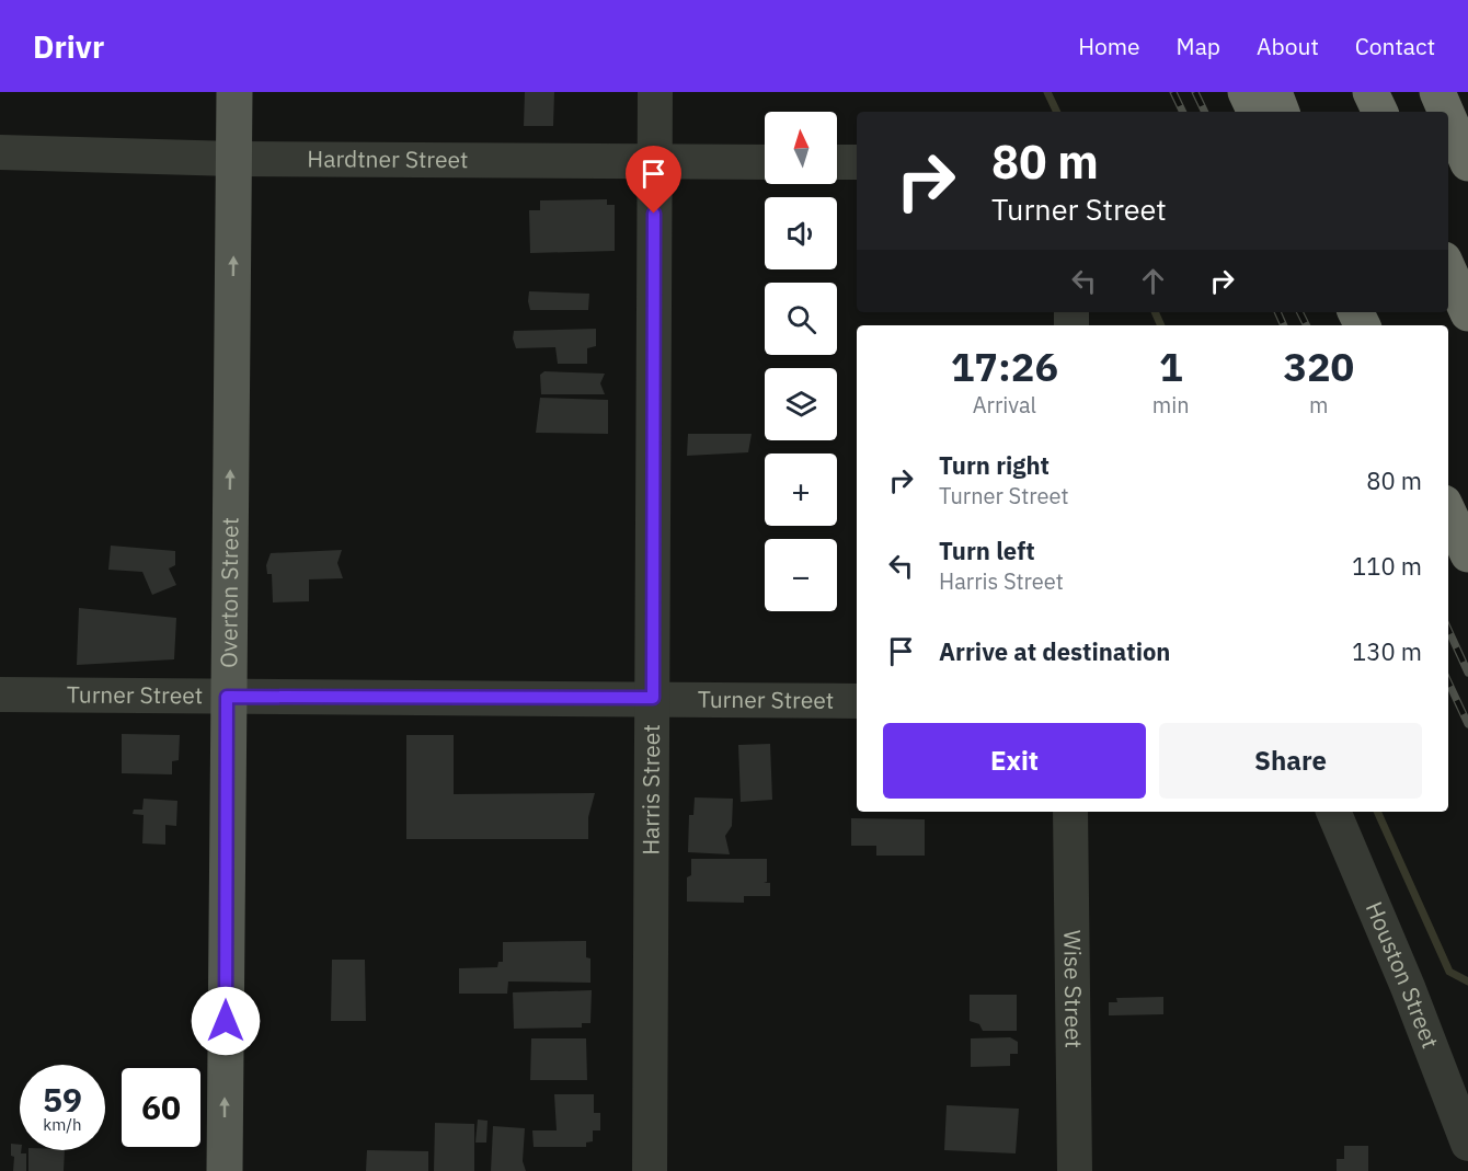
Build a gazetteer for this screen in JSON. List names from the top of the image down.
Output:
{
  "streets": {
    "main road": ["Overton Street"],
    "street": [
      "Hardtner Street",
      "Turner Street",
      "Harris Street",
      "Houston Street",
      "Wise Street"
    ]
  },
  "crossings": [
    ["Hardtner Street", "Overton Street"],
    ["Hardtner Street", "Harris Street"],
    ["Overton Street", "Turner Street"],
    ["Turner Street", "Harris Street"]
  ],
  "one_way": ["Overton Street"],
  "north": "top",
  "page": {
    "header": "Drivr",
    "nav": [
      "Home",
      "Map",
      "About",
      "Contact"
    ],
    "map_buttons": ["+", "−"],
    "turn": ["80 m", "Turner Street"],
    "eta": [
      "17:26",
      "Arrival",
      "1",
      "min",
      "320",
      "m"
    ],
    "list": [
      {
        "name": "Turn right",
        "note": "Turner Street",
        "value": "80 m"
      },
      {
        "name": "Turn left",
        "note": "Harris Street",
        "value": "110 m"
      },
      {
        "name": "Arrive at destination",
        "value": "130 m"
      }
    ],
    "buttons": ["Exit", "Share"],
    "speed": "59 km/h",
    "limit": "60"
  }
}
